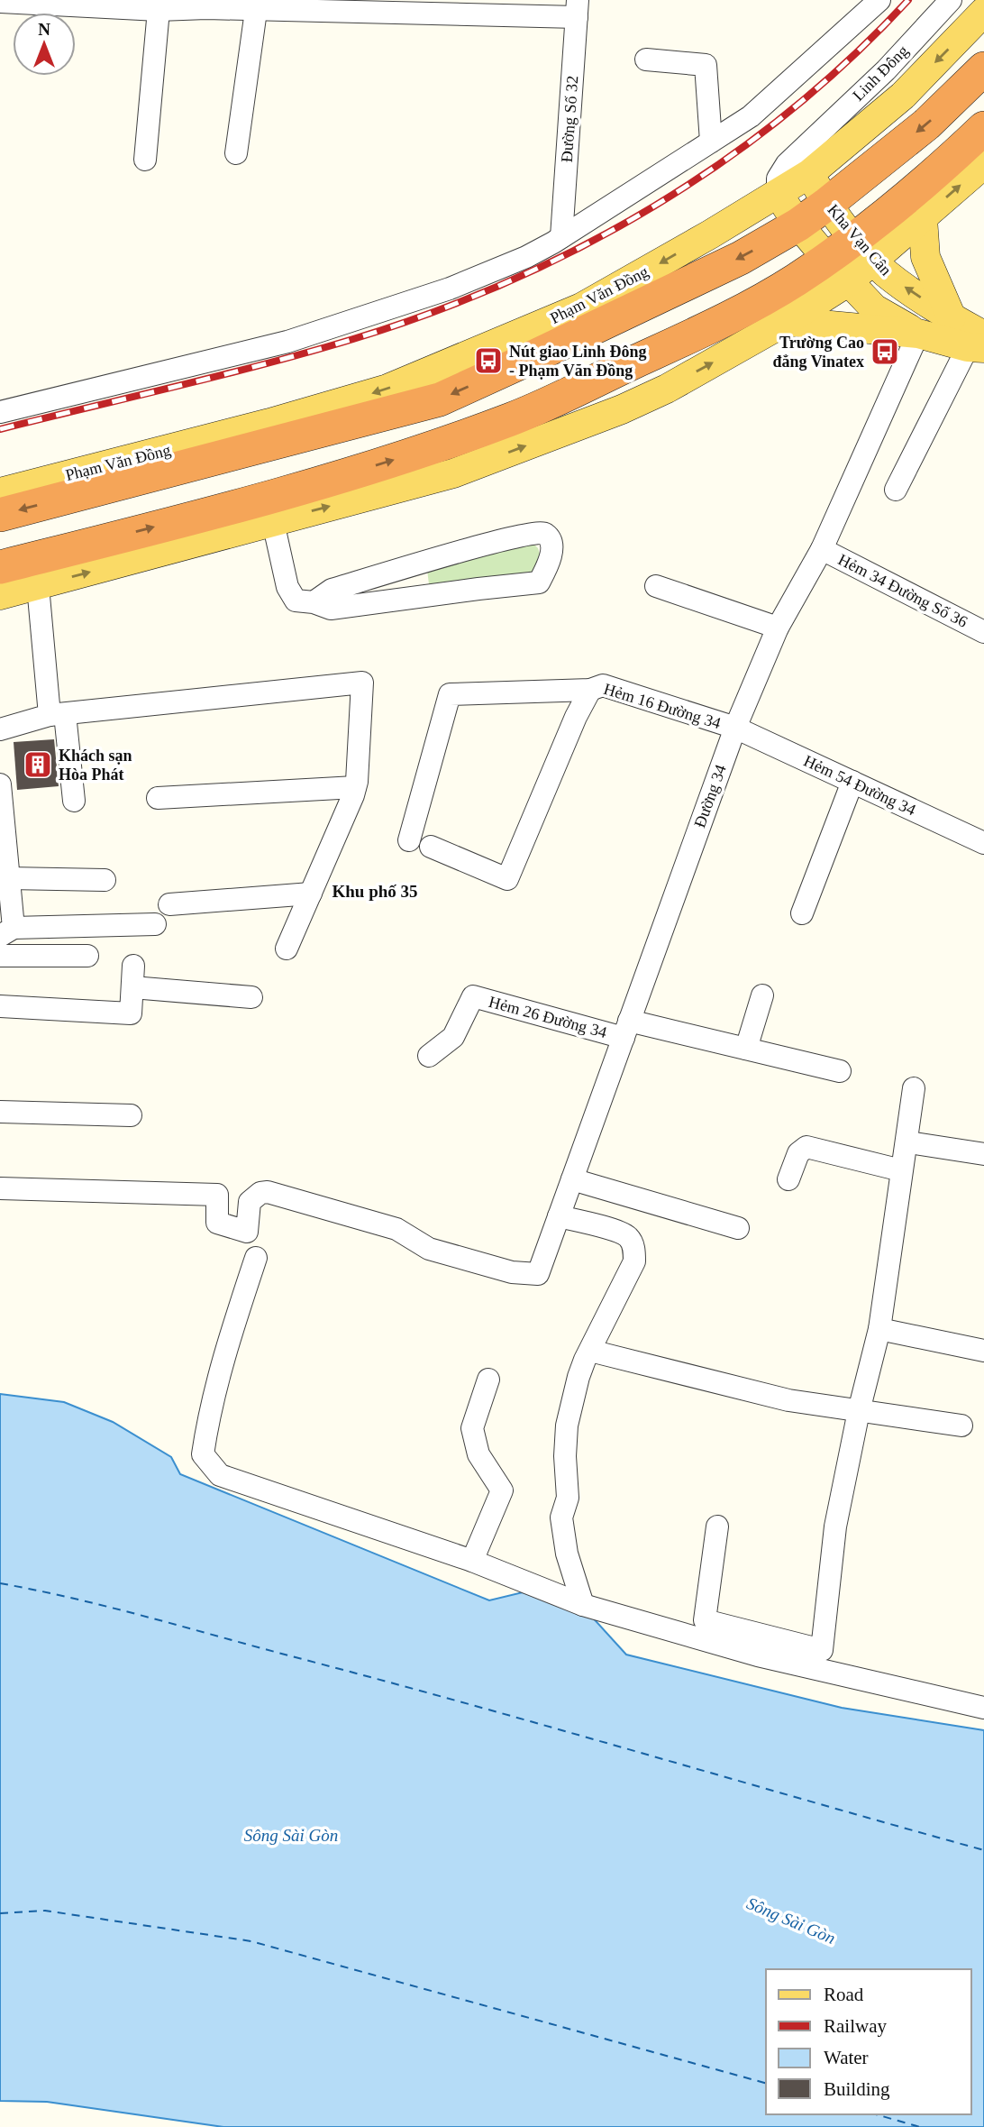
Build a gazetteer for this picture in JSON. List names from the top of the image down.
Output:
{
  "streets": {
    "highway": ["Phạm Văn Đồng"],
    "main road": ["Kha Vạn Cân"],
    "street": [
      "Linh Đông",
      "Đường Số 32",
      "Hẻm 34 Đường Số 36",
      "Hẻm 16 Đường 34",
      "Hẻm 54 Đường 34",
      "Đường 34",
      "Hẻm 26 Đường 34"
    ]
  },
  "crossings": [
    ["Linh Đông", "Kha Vạn Cân"],
    ["Linh Đông", "Phạm Văn Đồng"],
    ["Kha Vạn Cân", "Phạm Văn Đồng"],
    ["Hẻm 34 Đường Số 36", "Đường 34"],
    ["Hẻm 16 Đường 34", "Hẻm 54 Đường 34"],
    ["Hẻm 16 Đường 34", "Đường 34"],
    ["Hẻm 54 Đường 34", "Đường 34"],
    ["Đường 34", "Hẻm 26 Đường 34"]
  ],
  "districts": ["Khu phố 35"],
  "water": ["Sông Sài Gòn"],
  "places": {
    "bus stop": ["Trường Cao đẳng Vinatex", "Nút giao Linh Đông - Phạm Văn Đồng"],
    "building": ["Khách sạn Hòa Phát"]
  },
  "legend": [
    "Road",
    "Railway",
    "Water",
    "Building"
  ],
  "north": "top"
}
